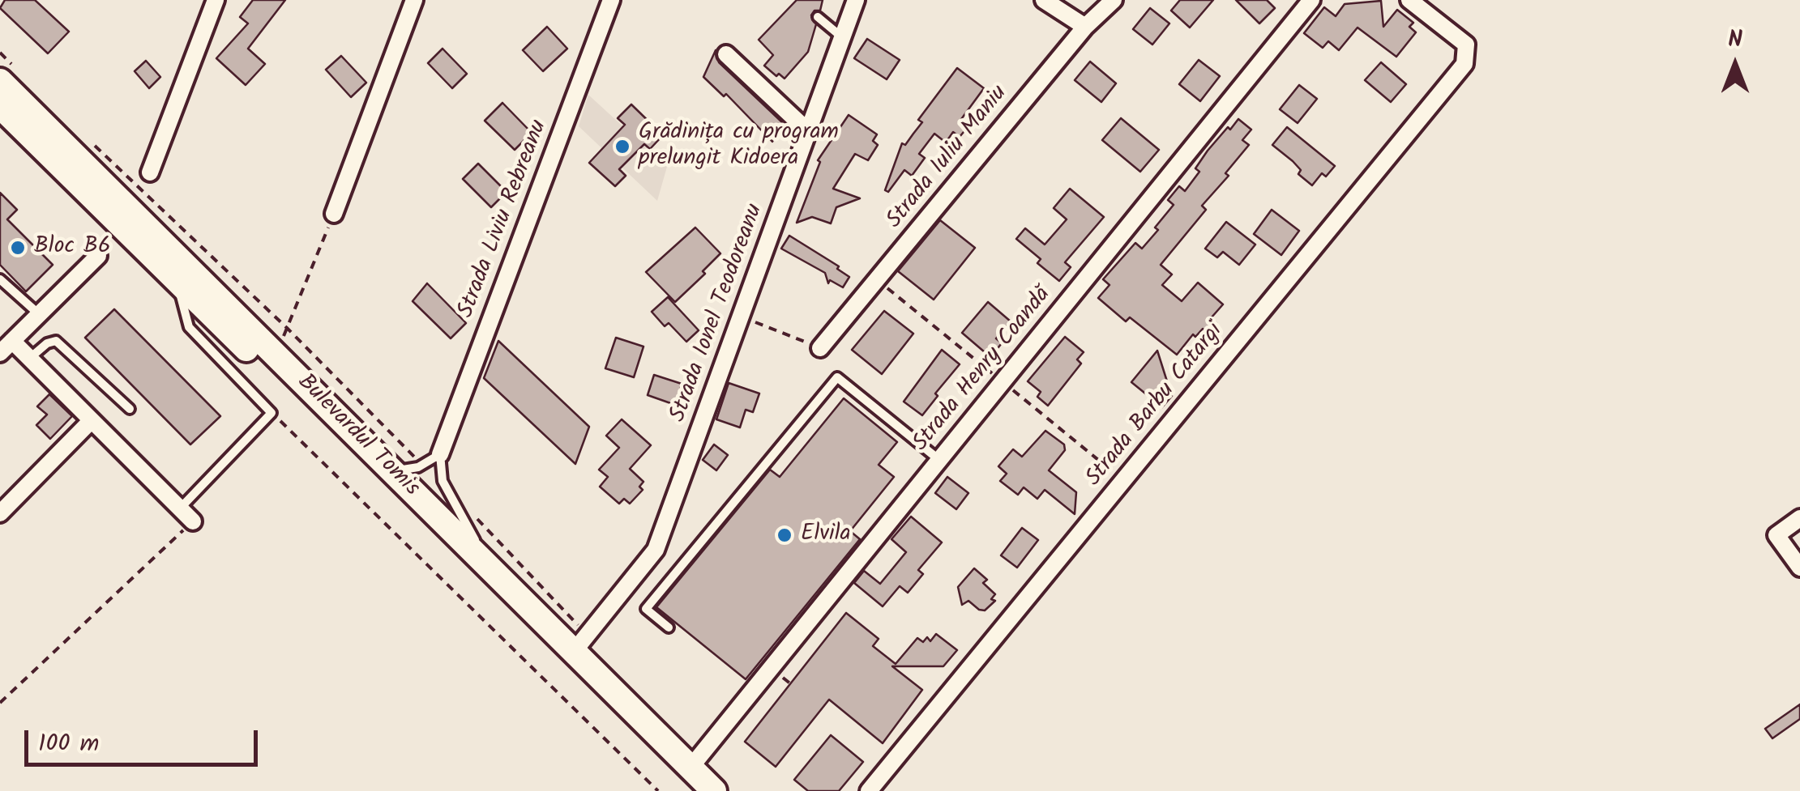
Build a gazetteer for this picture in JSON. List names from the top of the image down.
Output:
{
  "streets": {
    "main road": ["Bulevardul Tomis"],
    "street": [
      "Strada Iuliu Maniu",
      "Strada Liviu Rebreanu",
      "Strada Ionel Teodoreanu",
      "Strada Henry Coandă",
      "Strada Barbu Catargi"
    ]
  },
  "crossings": [
    ["Strada Ionel Teodoreanu", "Bulevardul Tomis"],
    ["Strada Henry Coandă", "Bulevardul Tomis"]
  ],
  "places": ["Grădinița cu program prelungit Kidoera", "Bloc B6", "Elvila"],
  "scale_bar": "100 m",
  "north": "top"
}
